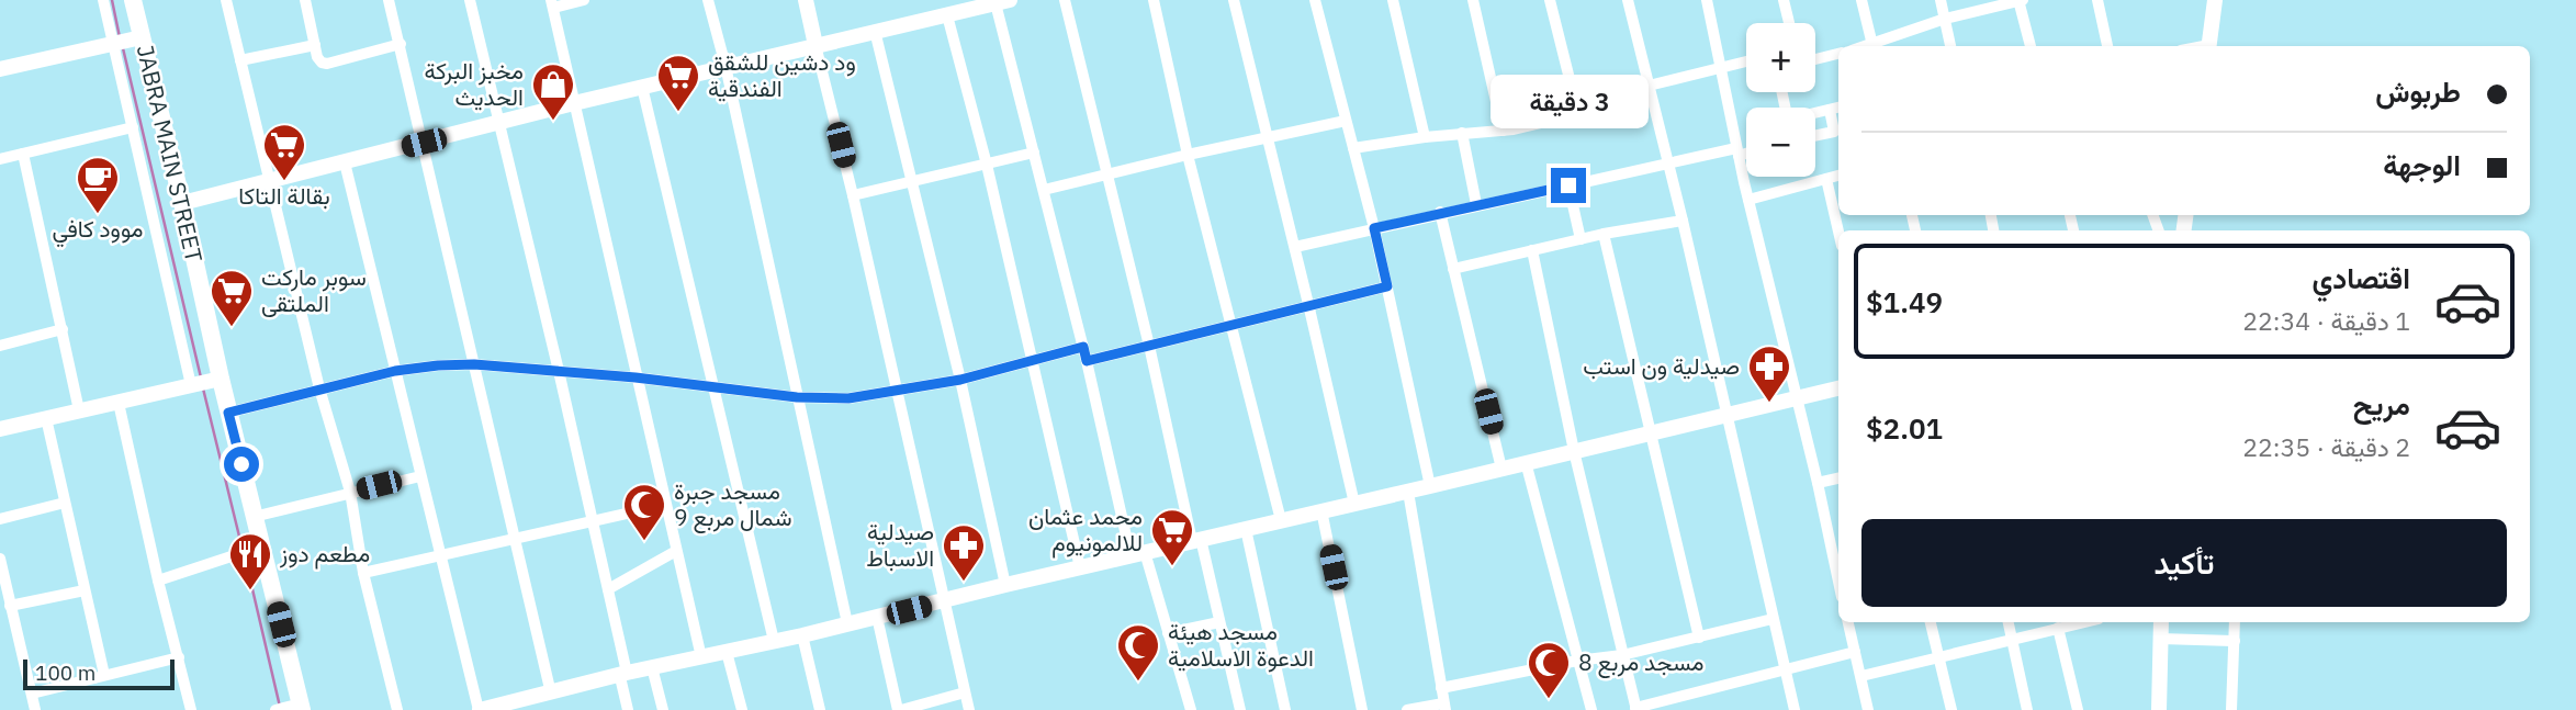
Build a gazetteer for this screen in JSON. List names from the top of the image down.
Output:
{
  "streets": {
    "main road": ["JABRA MAIN STREET"]
  },
  "places": {
    "supermarket": [
      "ود دشين للشقق الفندقية",
      "بقالة التاكا",
      "سوبر ماركت الملتقى",
      "محمد عثمان للالمونيوم"
    ],
    "shop": ["مخبز البركة الحديث"],
    "cafe": ["موود كافي"],
    "pharmacy": ["صيدلية ون استب", "صيدلية الاسباط"],
    "mosque": ["مسجد جبرة شمال مربع 9", "مسجد هيئة الدعوة الاسلامية", "مسجد مربع 8"],
    "restaurant": ["مطعم دوز"]
  },
  "scale_bar": "100 m",
  "page": {
    "map_buttons": ["+", "−"],
    "banner": ["طربوش", "الوجهة"],
    "bubble": "3 دقيقة",
    "list": [
      {
        "name": "اقتصادي",
        "note": "1 دقيقة · 22:34",
        "value": "$1.49"
      },
      {
        "name": "مريح",
        "note": "2 دقيقة · 22:35",
        "value": "$2.01"
      }
    ],
    "buttons": "تأكيد",
    "scale": "100 m"
  }
}
